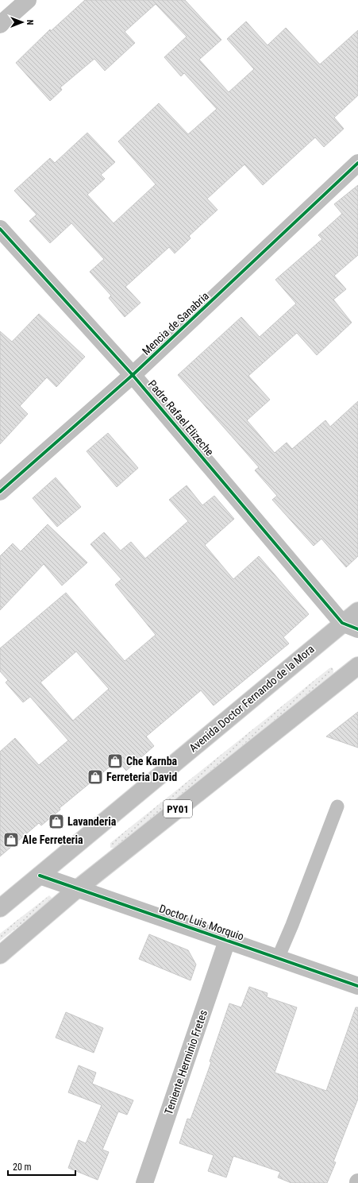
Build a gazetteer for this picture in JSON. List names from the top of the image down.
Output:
{
  "streets": {
    "main road": [
      "Mencia de Sanabria",
      "Padre Rafael Elizeche",
      "Avenida Doctor Fernando de la Mora",
      "PY01",
      "Doctor Luis Morquio",
      "Teniente Herminio Fretes"
    ]
  },
  "crossings": [
    ["Mencia de Sanabria", "Padre Rafael Elizeche"],
    ["Padre Rafael Elizeche", "Avenida Doctor Fernando de la Mora"],
    ["Avenida Doctor Fernando de la Mora", "Doctor Luis Morquio"],
    ["PY01", "Doctor Luis Morquio"],
    ["Doctor Luis Morquio", "Teniente Herminio Fretes"]
  ],
  "places": {
    "shop": [
      "Che Karnba",
      "Ferreteria David",
      "Lavanderia",
      "Ale Ferreteria"
    ]
  },
  "scale_bar": "20 m",
  "north": "right"
}
